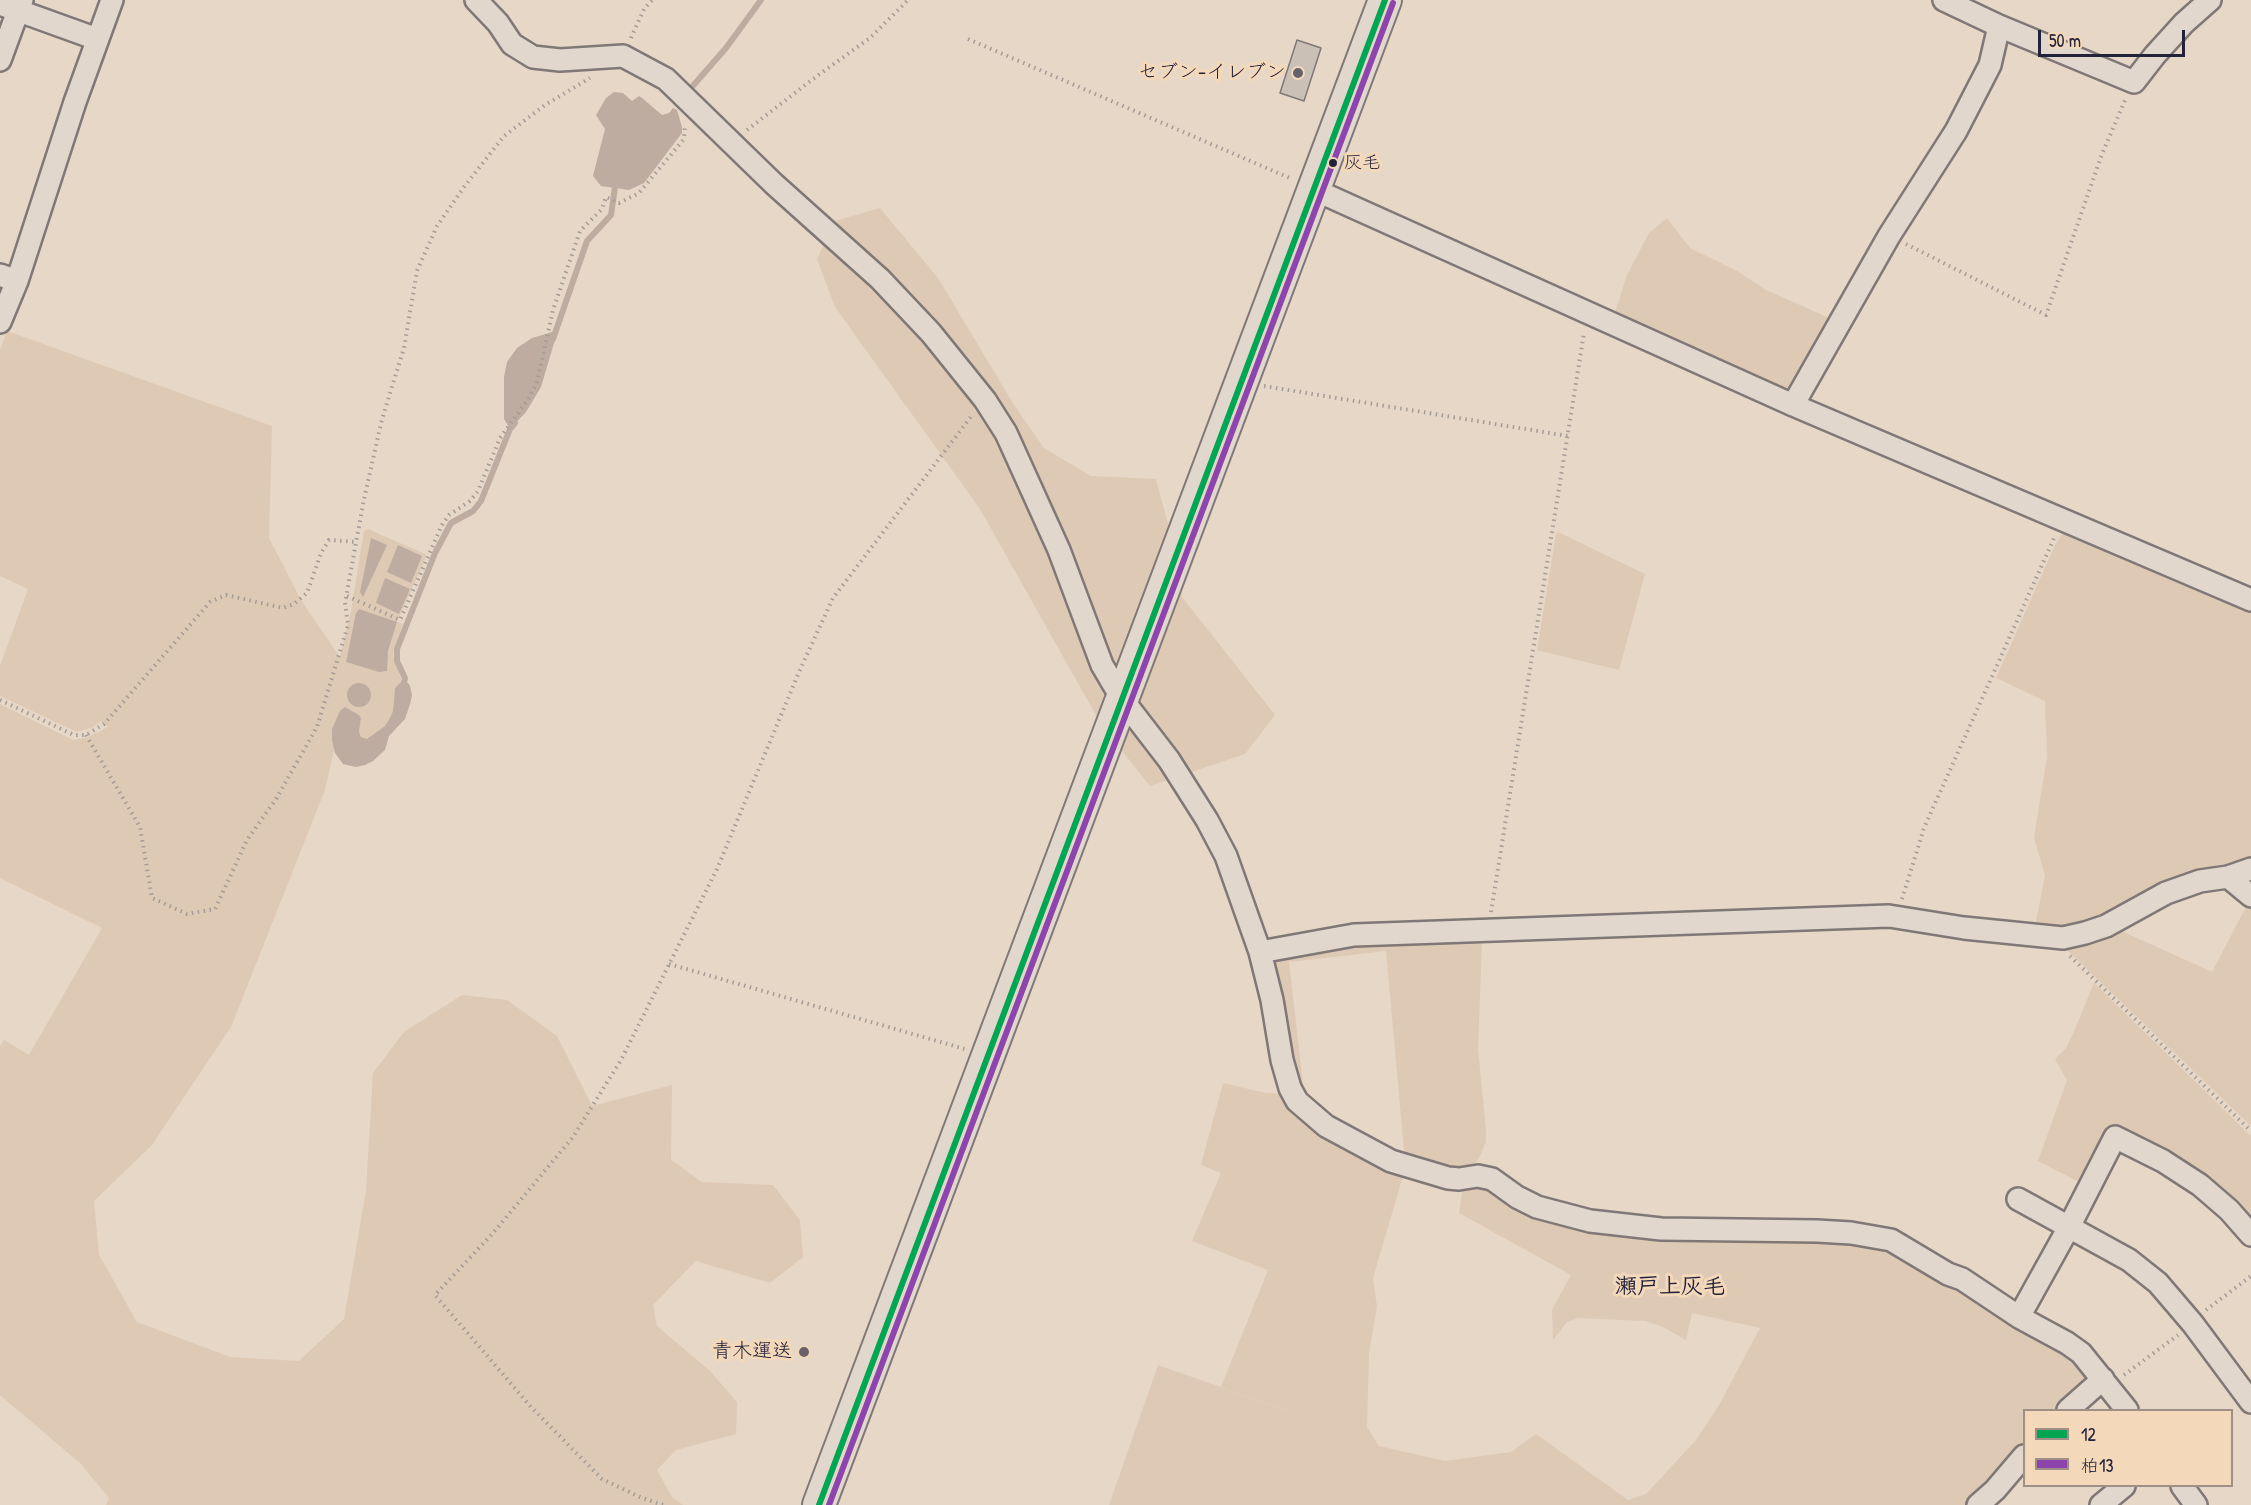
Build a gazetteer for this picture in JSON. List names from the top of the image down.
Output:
{
  "districts": ["瀬戸上灰毛"],
  "places": ["セブン-イレブン", "灰毛", "青木運送"],
  "lines": ["transit line 12", "transit line 柏13"],
  "legend": ["12", "柏13"],
  "scale_bar": "50 m"
}
